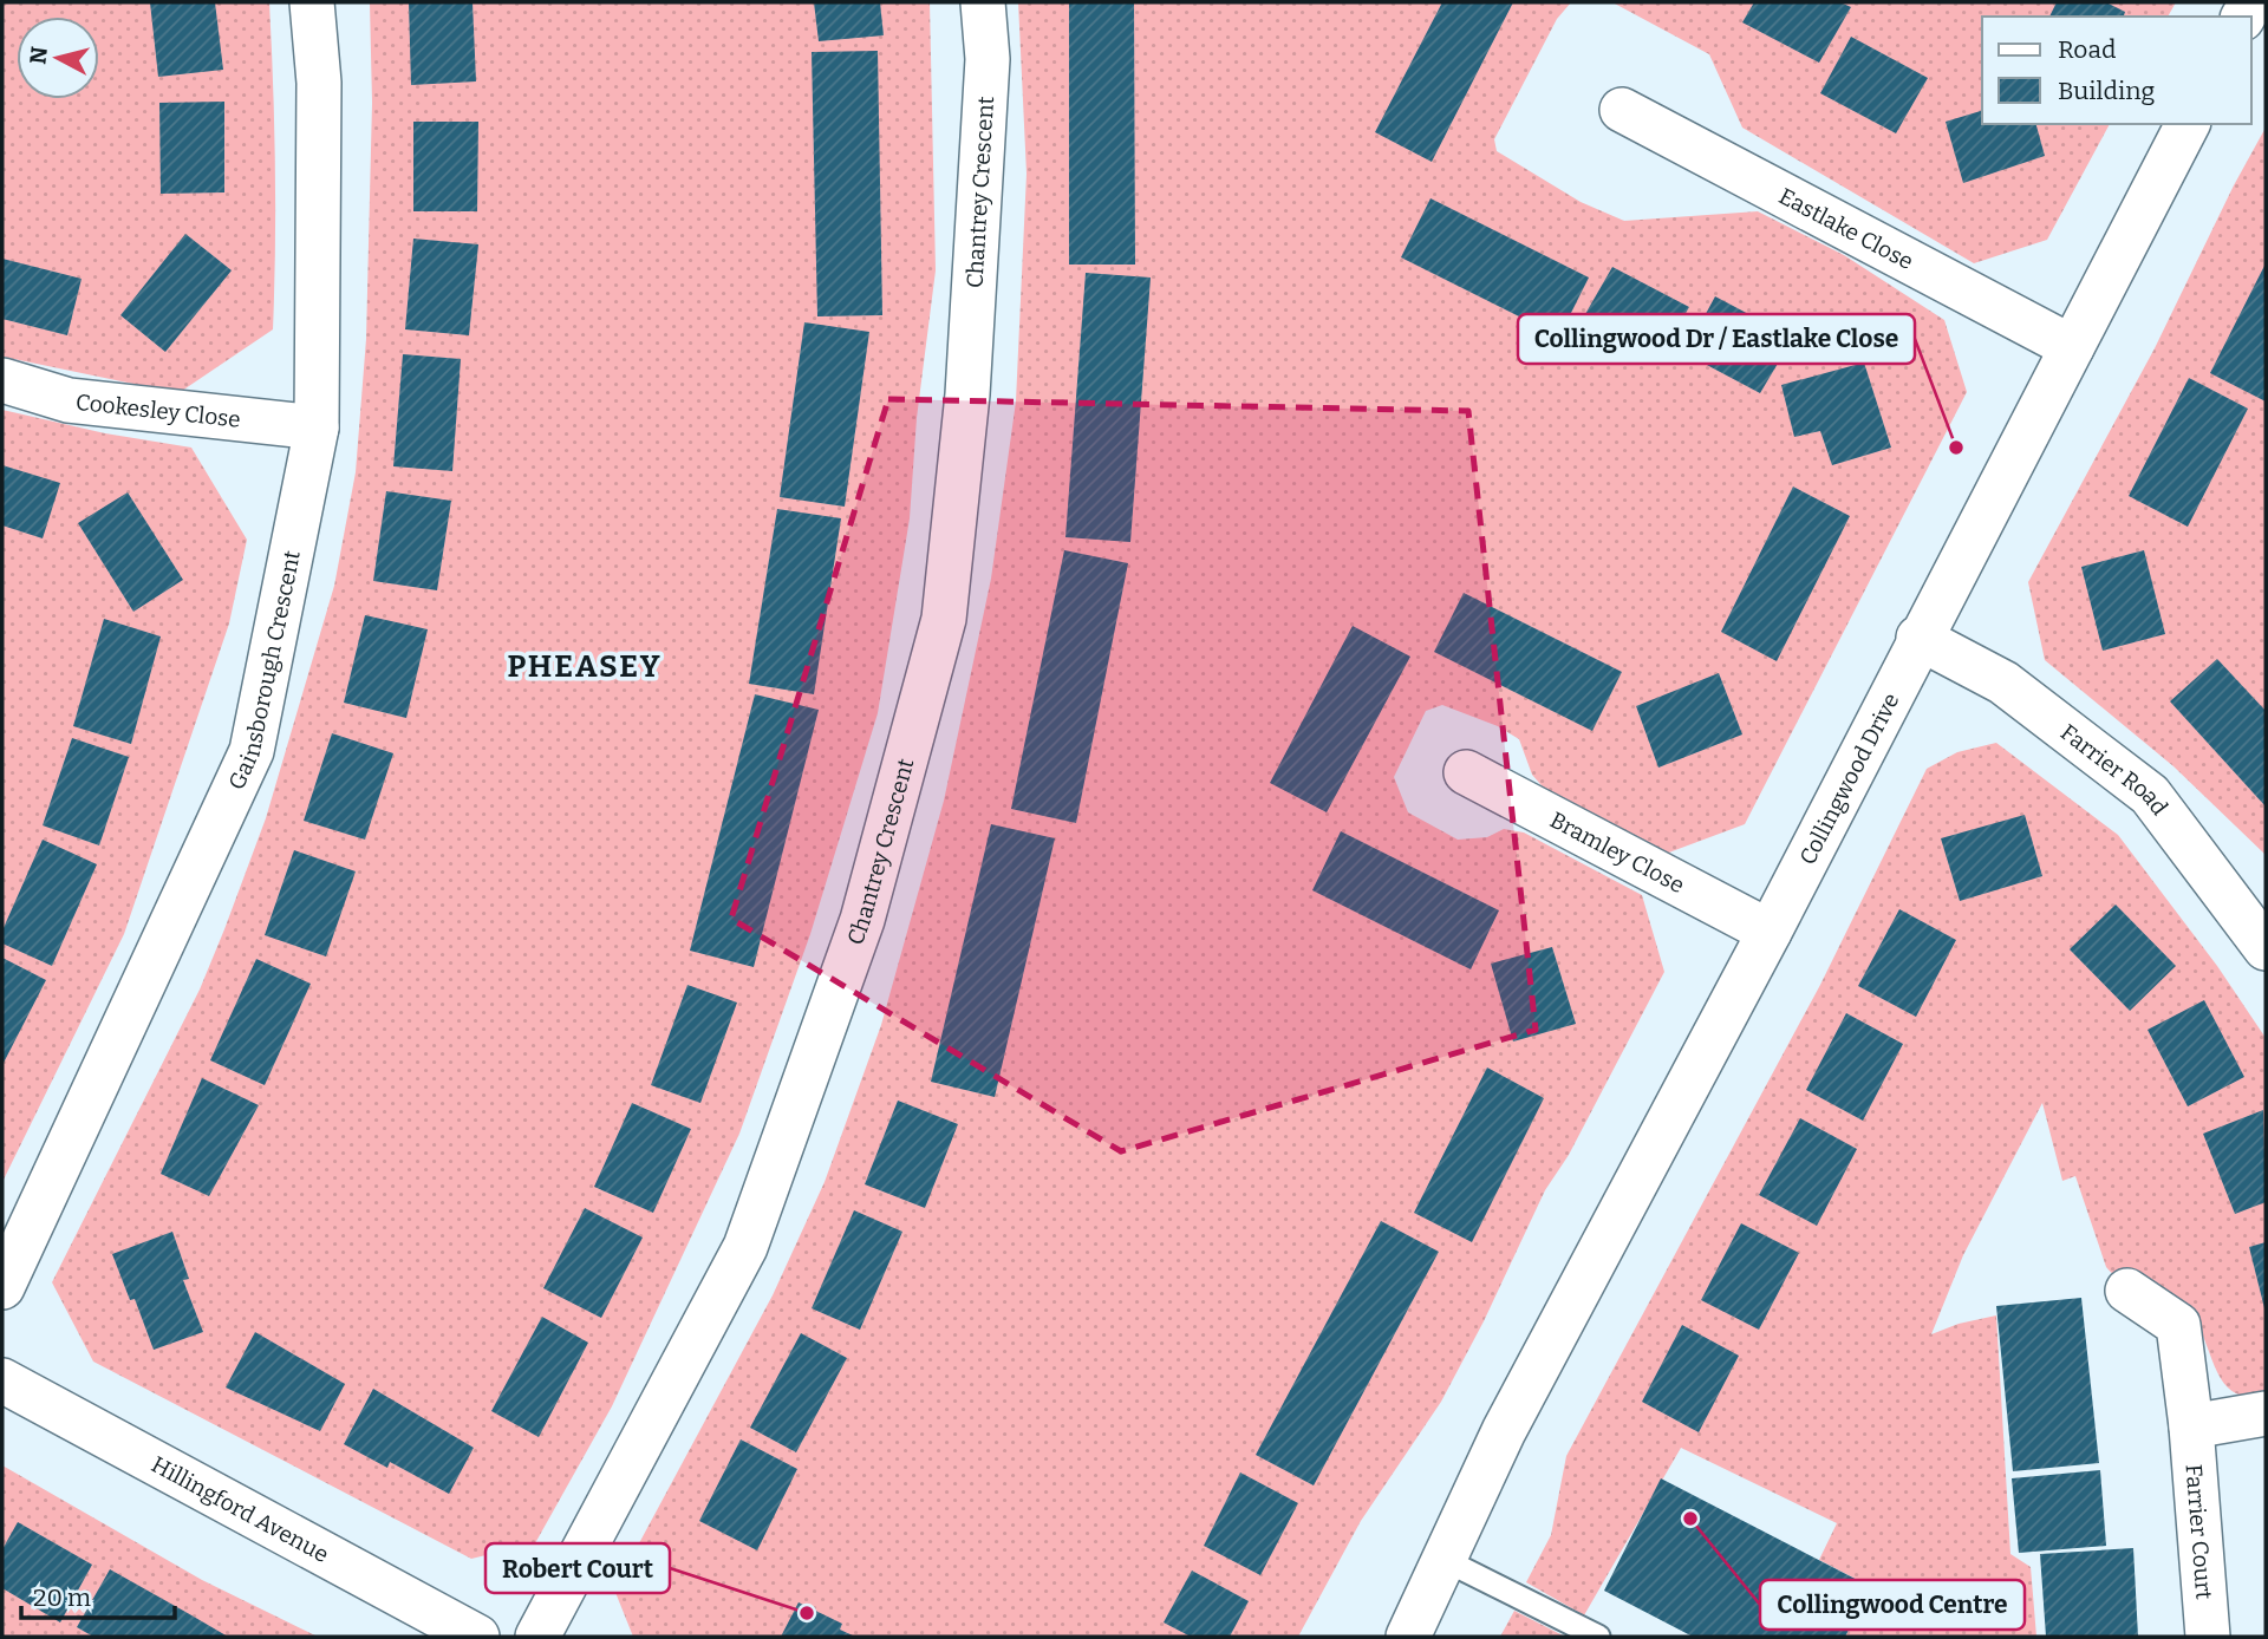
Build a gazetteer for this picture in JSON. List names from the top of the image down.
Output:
{
  "streets": {
    "street": [
      "Chantrey Crescent",
      "Eastlake Close",
      "Cookesley Close",
      "Gainsborough Crescent",
      "Farrier Road",
      "Collingwood Drive",
      "Bramley Close",
      "Hillingford Avenue",
      "Farrier Court"
    ]
  },
  "crossings": [
    ["Eastlake Close", "Collingwood Drive"],
    ["Cookesley Close", "Gainsborough Crescent"],
    ["Farrier Road", "Collingwood Drive"],
    ["Collingwood Drive", "Bramley Close"]
  ],
  "districts": ["PHEASEY"],
  "places": ["Collingwood Dr / Eastlake Close", "Collingwood Centre", "Robert Court"],
  "legend": ["Road", "Building"],
  "scale_bar": "20 m",
  "north": "left"
}
